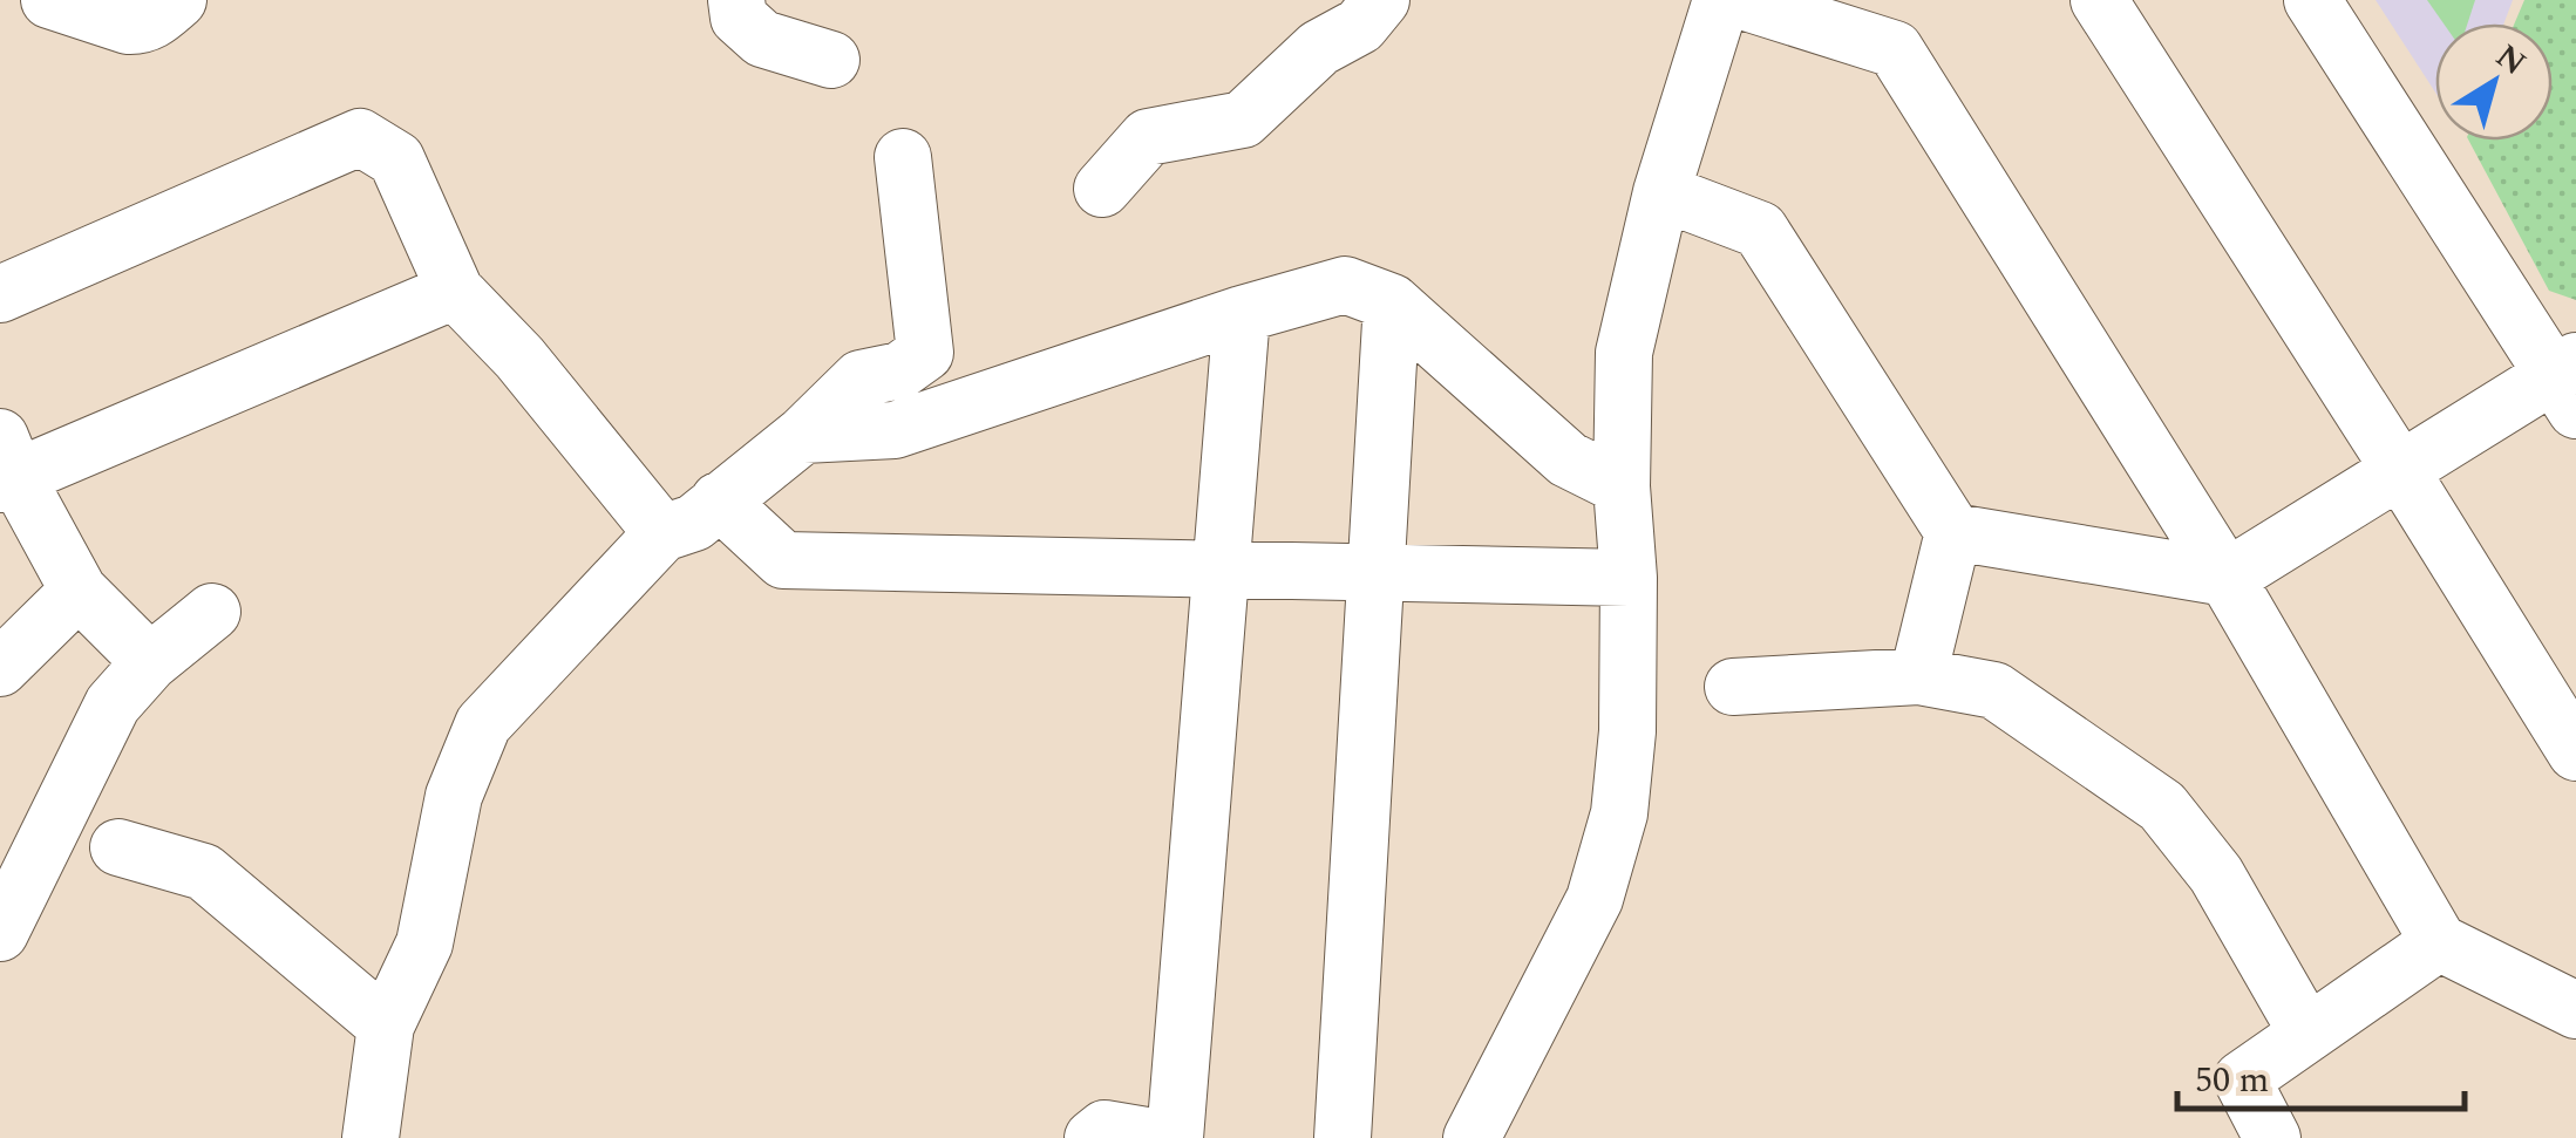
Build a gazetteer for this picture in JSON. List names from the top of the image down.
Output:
{
  "scale_bar": "50 m",
  "north": "top right"
}
